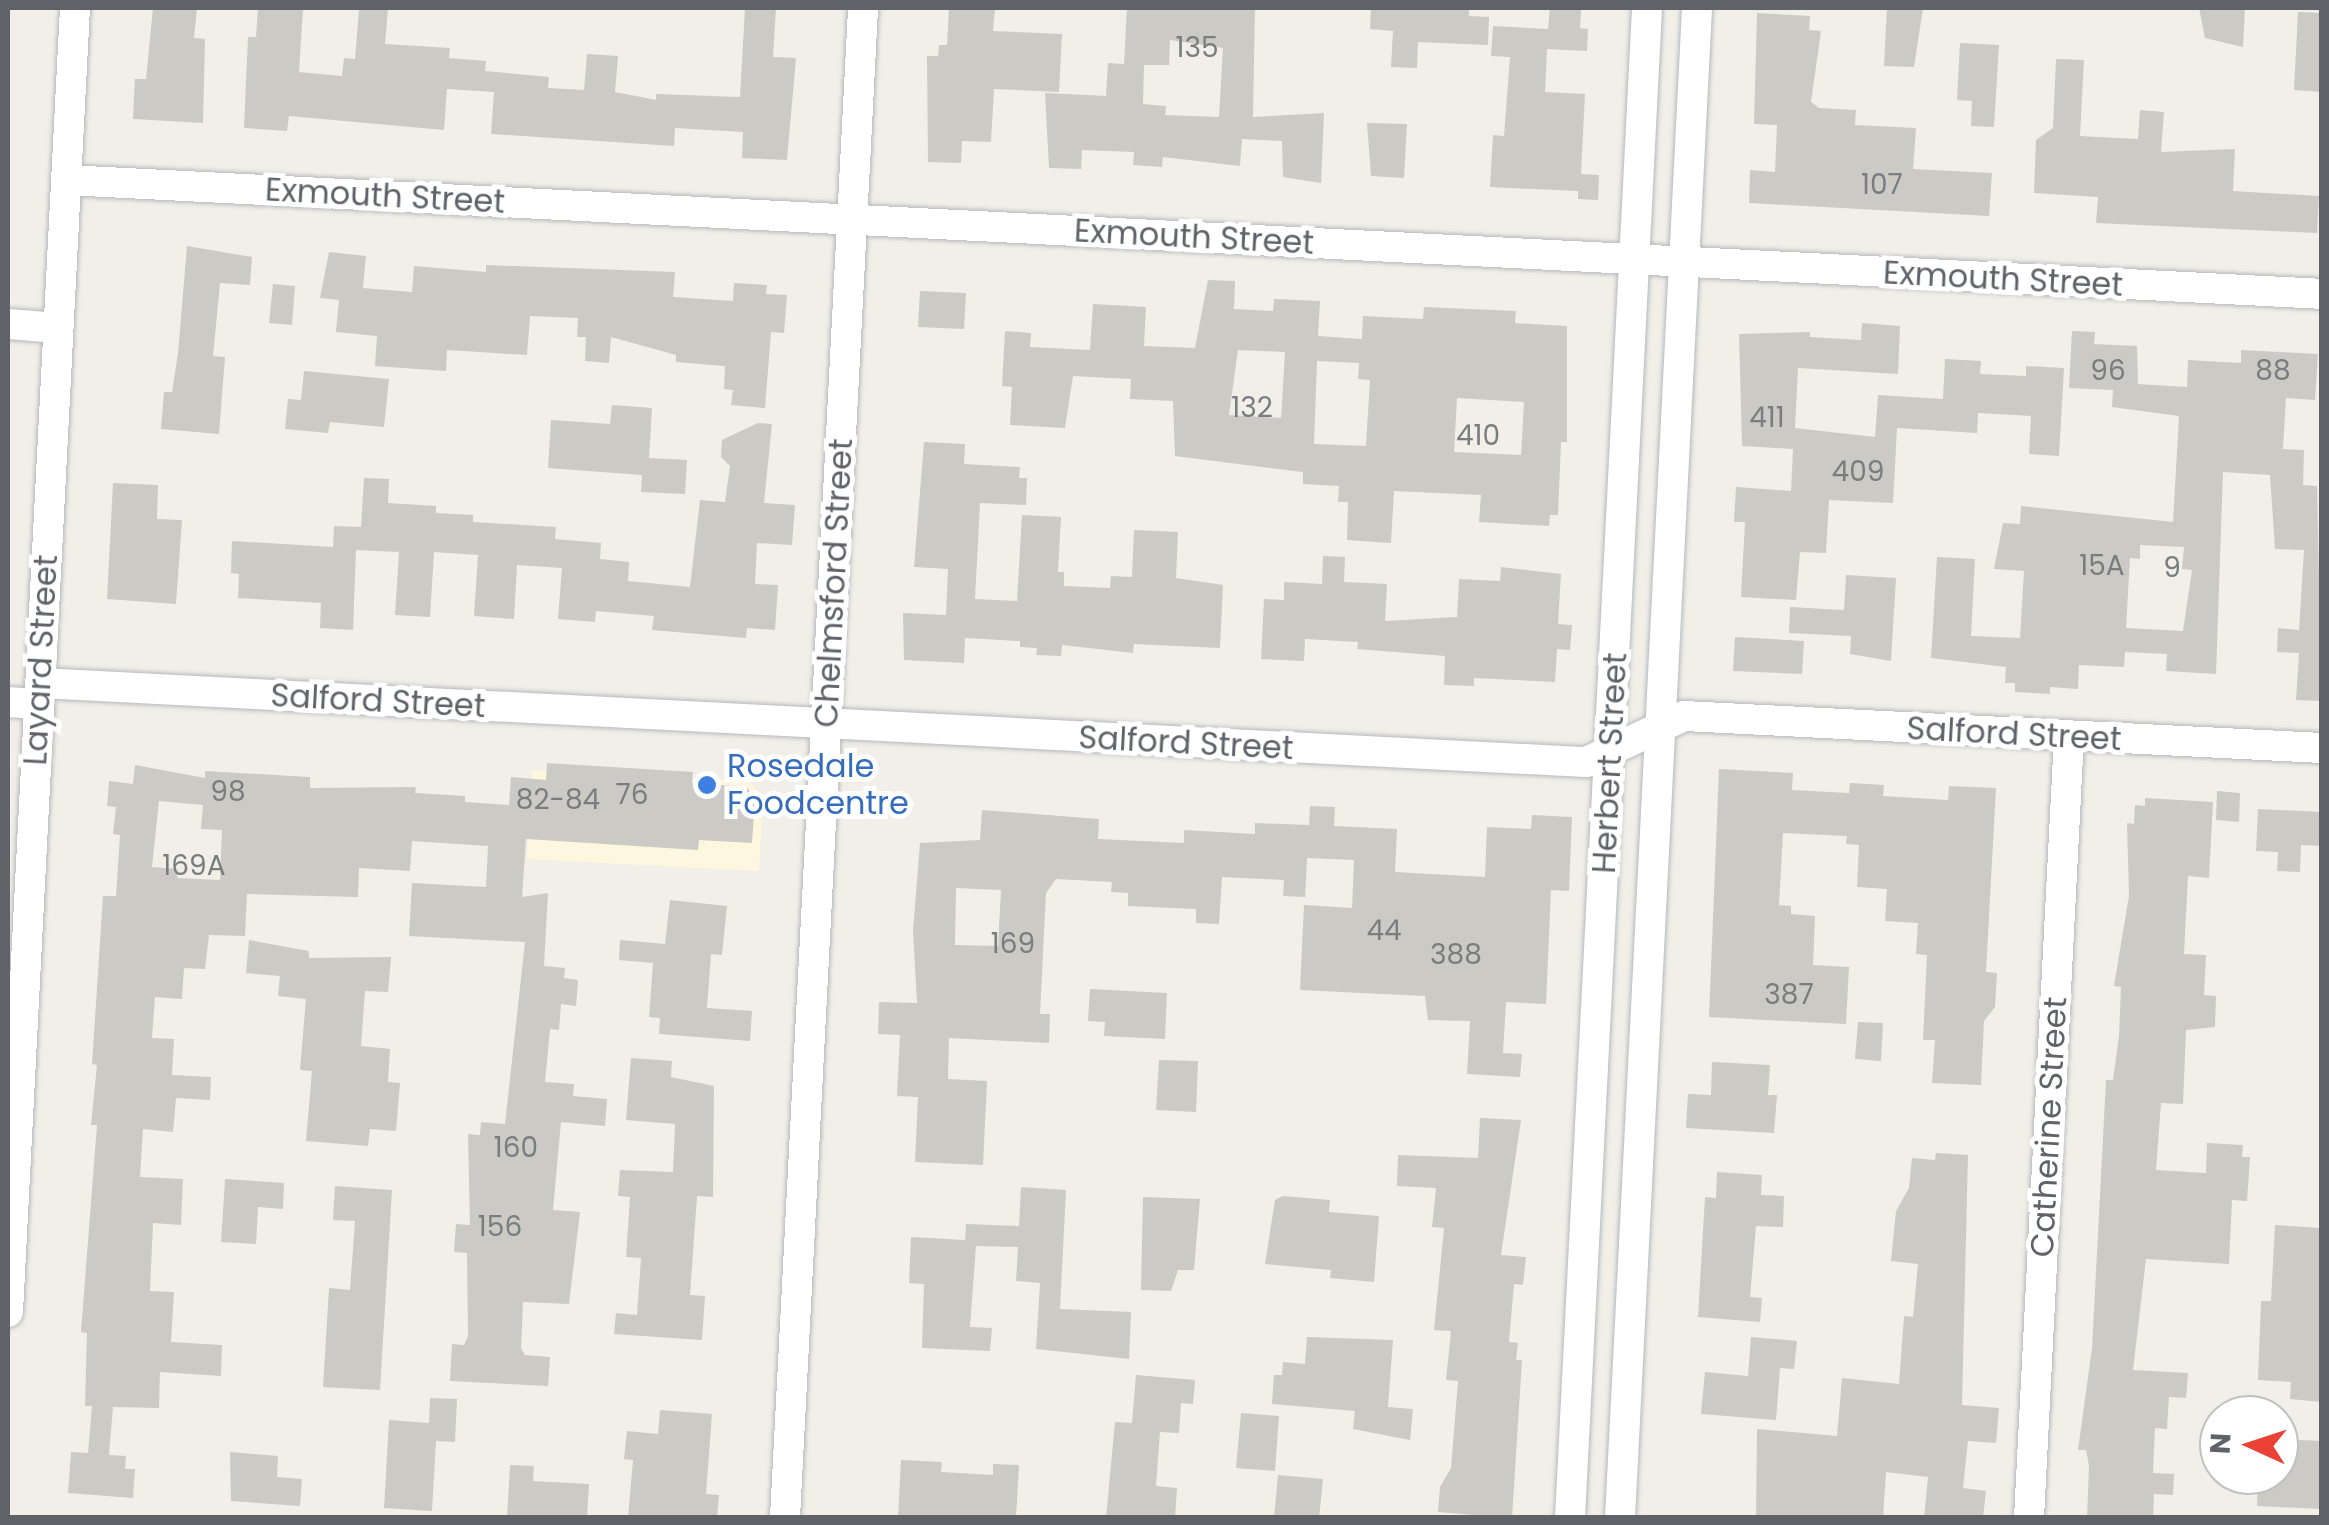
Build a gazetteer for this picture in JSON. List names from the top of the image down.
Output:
{
  "streets": {
    "street": [
      "Exmouth Street",
      "Chelmsford Street",
      "Layard Street",
      "Salford Street",
      "Herbert Street",
      "Catherine Street"
    ]
  },
  "crossings": [
    ["Exmouth Street", "Chelmsford Street"],
    ["Exmouth Street", "Layard Street"],
    ["Exmouth Street", "Herbert Street"],
    ["Chelmsford Street", "Salford Street"],
    ["Layard Street", "Salford Street"],
    ["Salford Street", "Herbert Street"],
    ["Salford Street", "Catherine Street"]
  ],
  "places": ["Rosedale Foodcentre"],
  "house_numbers": [
    "135",
    "107",
    "96",
    "88",
    "132",
    "411",
    "410",
    "409",
    "15A",
    "9",
    "98",
    "76",
    "82-84",
    "169A",
    "44",
    "169",
    "388",
    "387",
    "160",
    "156"
  ],
  "north": "left"
}
